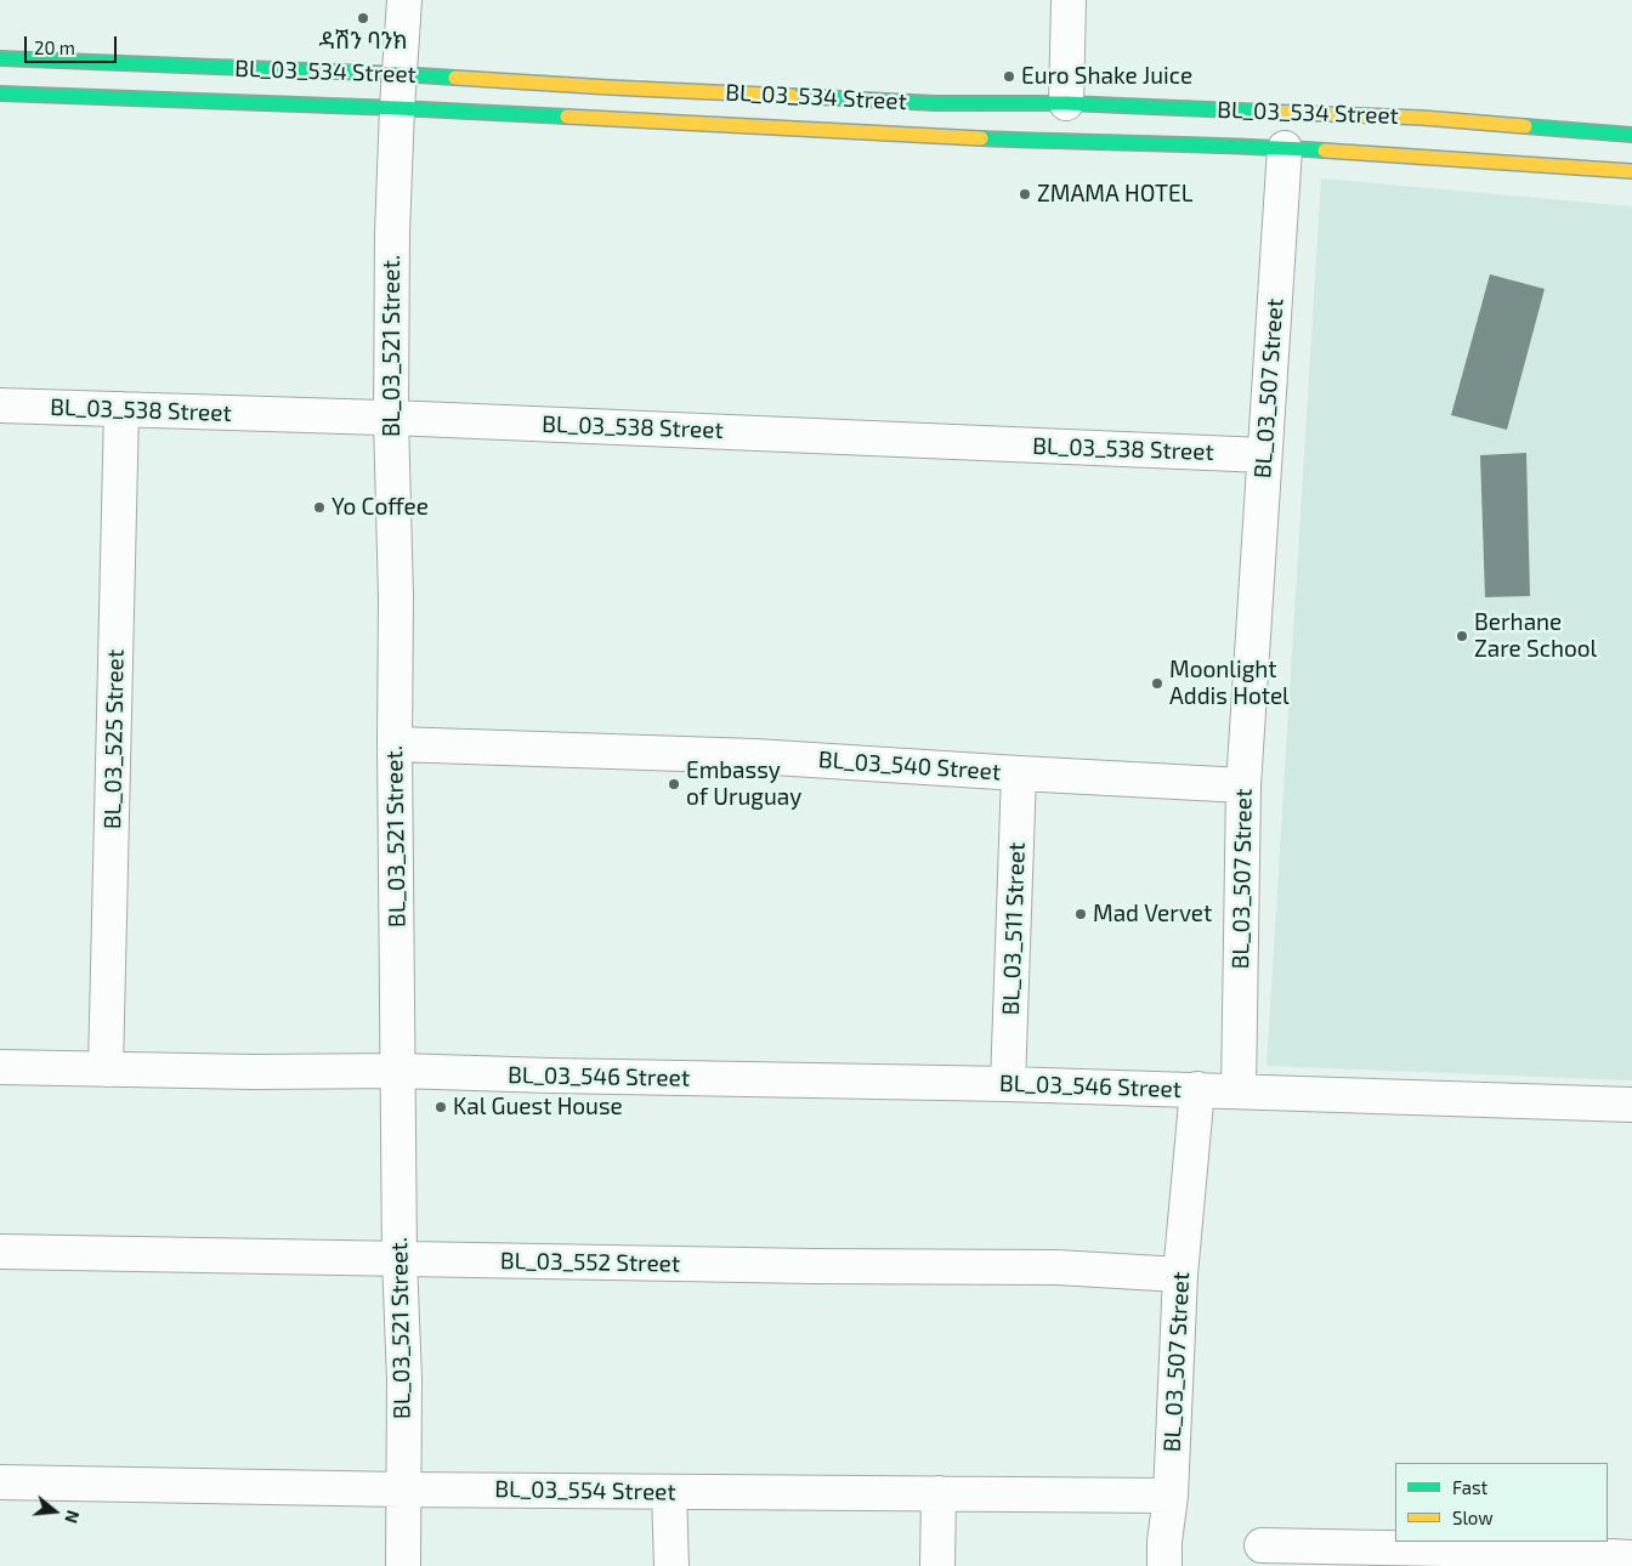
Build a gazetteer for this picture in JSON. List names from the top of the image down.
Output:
{
  "streets": {
    "main road": ["BL_03_534 Street"],
    "street": [
      "BL_03_521 Street.",
      "BL_03_507 Street",
      "BL_03_538 Street",
      "BL_03_525 Street",
      "BL_03_540 Street",
      "BL_03_511 Street",
      "BL_03_546 Street",
      "BL_03_552 Street",
      "BL_03_554 Street"
    ]
  },
  "crossings": [
    ["BL_03_534 Street", "BL_03_521 Street."],
    ["BL_03_534 Street", "BL_03_507 Street"],
    ["BL_03_521 Street.", "BL_03_538 Street"],
    ["BL_03_521 Street.", "BL_03_540 Street"],
    ["BL_03_521 Street.", "BL_03_546 Street"],
    ["BL_03_521 Street.", "BL_03_552 Street"],
    ["BL_03_521 Street.", "BL_03_554 Street"],
    ["BL_03_507 Street", "BL_03_538 Street"],
    ["BL_03_507 Street", "BL_03_540 Street"],
    ["BL_03_507 Street", "BL_03_546 Street"],
    ["BL_03_507 Street", "BL_03_552 Street"],
    ["BL_03_507 Street", "BL_03_554 Street"],
    ["BL_03_538 Street", "BL_03_525 Street"],
    ["BL_03_525 Street", "BL_03_546 Street"],
    ["BL_03_540 Street", "BL_03_511 Street"],
    ["BL_03_511 Street", "BL_03_546 Street"]
  ],
  "places": [
    "ዳሽን ባንክ",
    "Euro Shake Juice",
    "ZMAMA HOTEL",
    "Yo Coffee",
    "Berhane Zare School",
    "Moonlight Addis Hotel",
    "Embassy of Uruguay",
    "Mad Vervet",
    "Kal Guest House"
  ],
  "legend": ["Fast", "Slow"],
  "scale_bar": "20 m",
  "north": "right"
}
